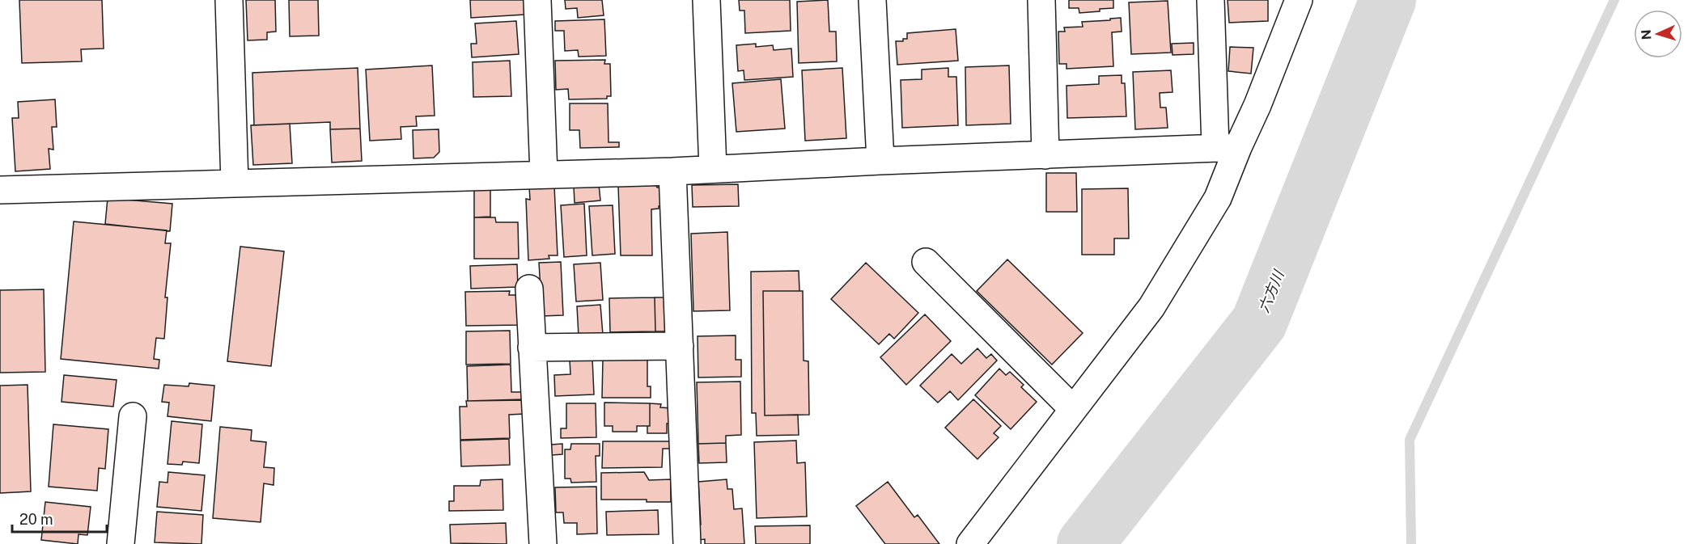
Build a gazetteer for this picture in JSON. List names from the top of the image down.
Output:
{
  "water": ["六方川"],
  "scale_bar": "20 m",
  "north": "left"
}
